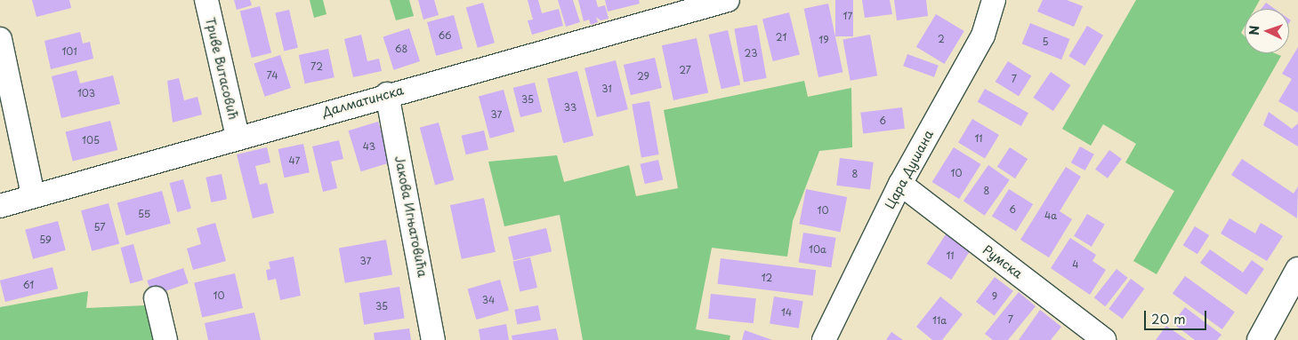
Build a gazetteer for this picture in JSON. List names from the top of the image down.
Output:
{
  "streets": {
    "street": [
      "Триве Витасовић",
      "Далматинска",
      "Цара Душана",
      "Јакова Игњатовића",
      "Румска"
    ]
  },
  "crossings": [
    ["Триве Витасовић", "Далматинска"],
    ["Далматинска", "Јакова Игњатовића"],
    ["Цара Душана", "Румска"]
  ],
  "house_numbers": [
    "17",
    "66",
    "21",
    "2",
    "19",
    "5",
    "68",
    "101",
    "23",
    "72",
    "27",
    "74",
    "29",
    "7",
    "31",
    "103",
    "35",
    "33",
    "37",
    "6",
    "11",
    "105",
    "43",
    "47",
    "10",
    "8",
    "8",
    "6",
    "10",
    "55",
    "4a",
    "57",
    "59",
    "10a",
    "11",
    "37",
    "4",
    "12",
    "61",
    "10",
    "9",
    "34",
    "35",
    "14",
    "7",
    "11a"
  ],
  "scale_bar": "20 m",
  "north": "left"
}
